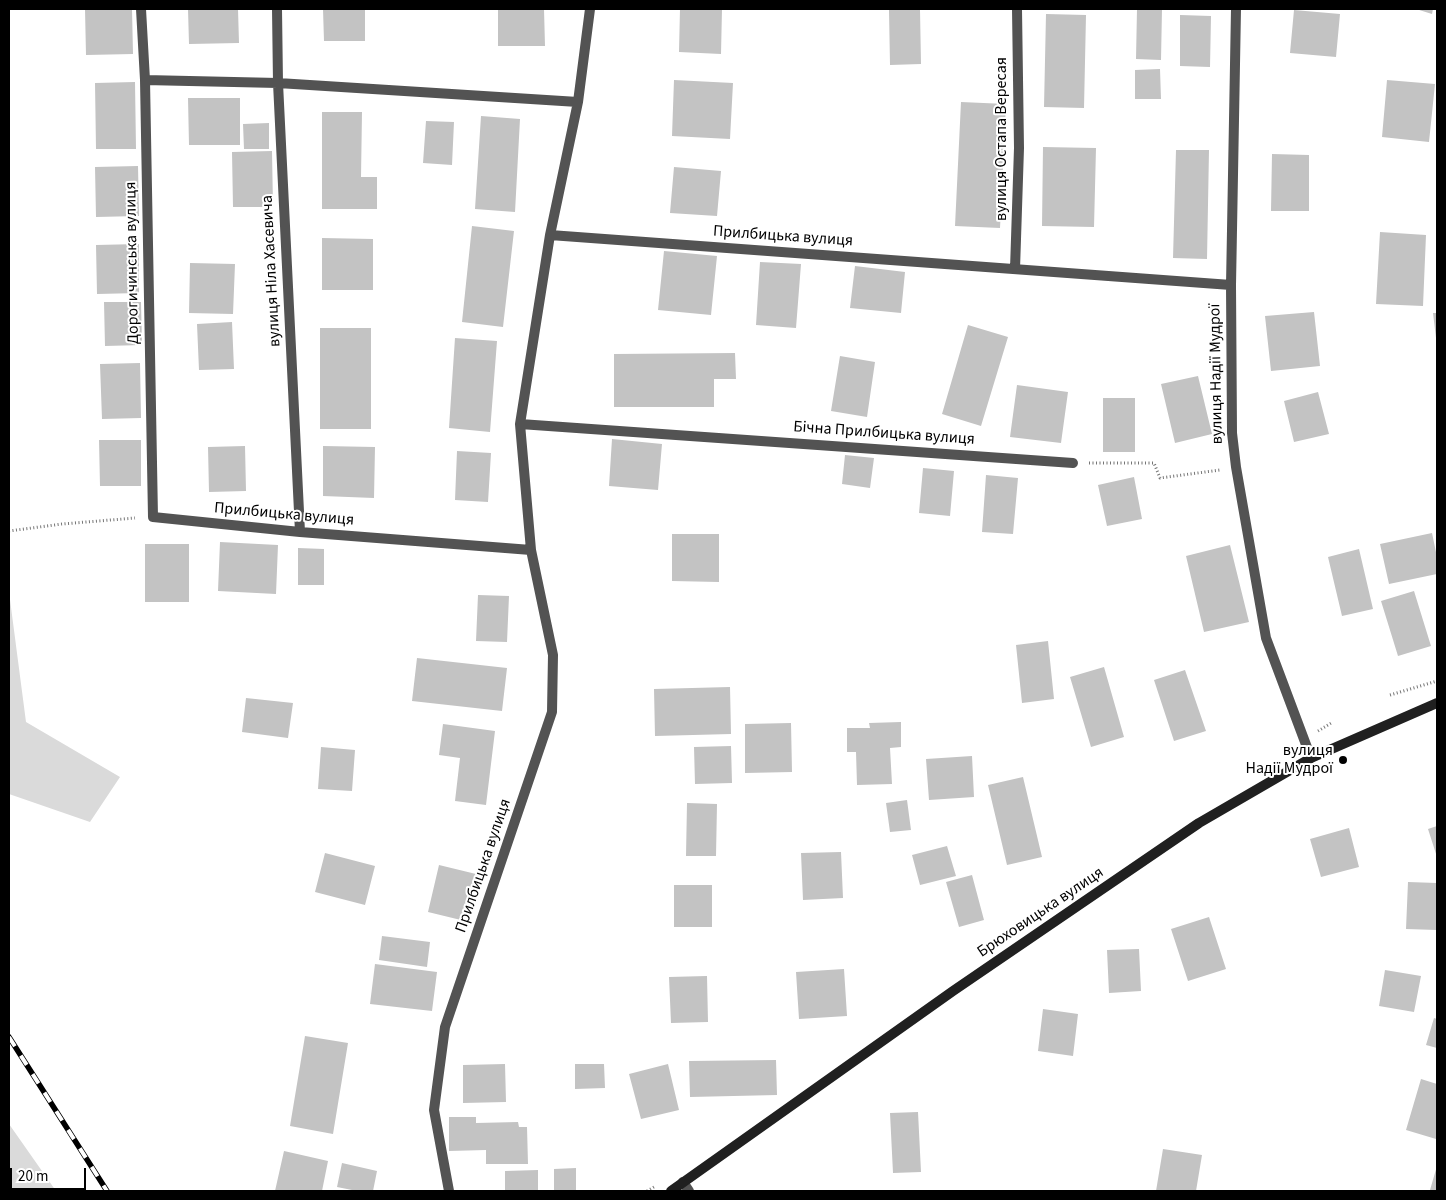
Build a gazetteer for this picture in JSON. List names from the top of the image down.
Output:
{
  "streets": {
    "main road": ["Брюховицька вулиця"],
    "street": [
      "вулиця Остапа Вересая",
      "Прилбицька вулиця",
      "Дорогичинська вулиця",
      "вулиця Ніла Хасевича",
      "вулиця Надії Мудрої",
      "Бічна Прилбицька вулиця"
    ]
  },
  "crossings": [
    ["вулиця Остапа Вересая", "Прилбицька вулиця"],
    ["Прилбицька вулиця", "Дорогичинська вулиця"],
    ["Прилбицька вулиця", "вулиця Ніла Хасевича"],
    ["Прилбицька вулиця", "вулиця Надії Мудрої"],
    ["Прилбицька вулиця", "Бічна Прилбицька вулиця"],
    ["вулиця Надії Мудрої", "Брюховицька вулиця"]
  ],
  "places": ["вулиця Надії Мудрої"],
  "scale_bar": "20 m"
}
